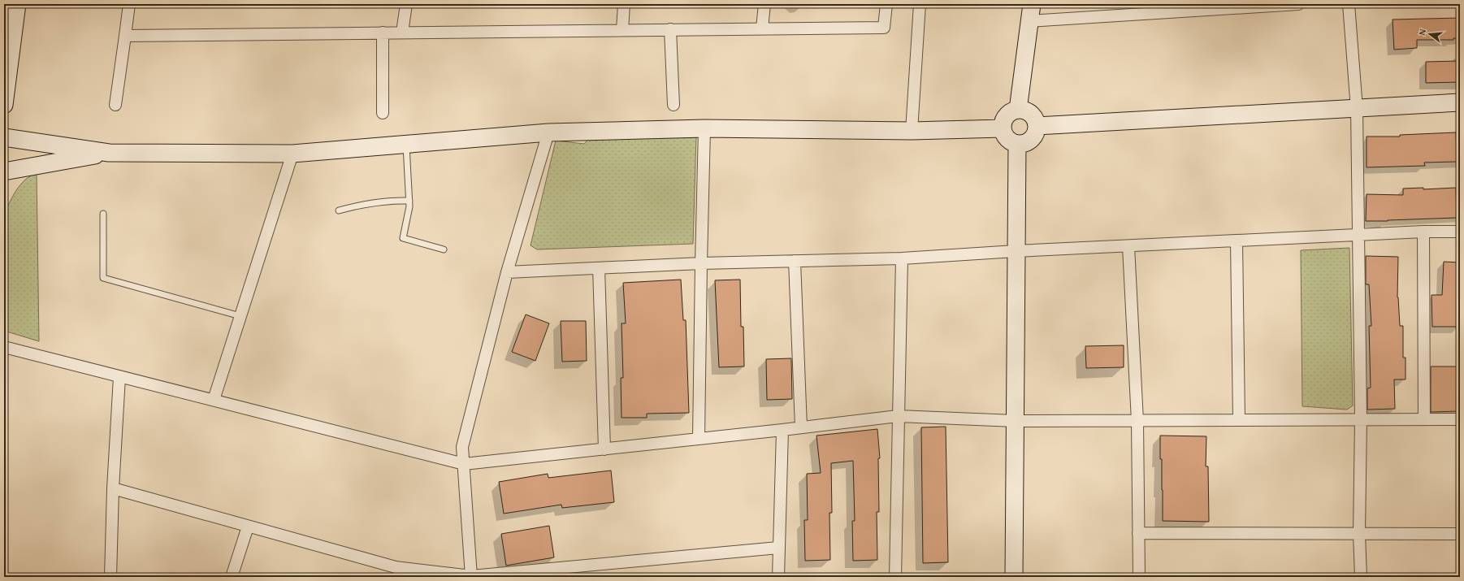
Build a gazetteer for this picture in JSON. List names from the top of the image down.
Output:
{
  "north": "left"
}
